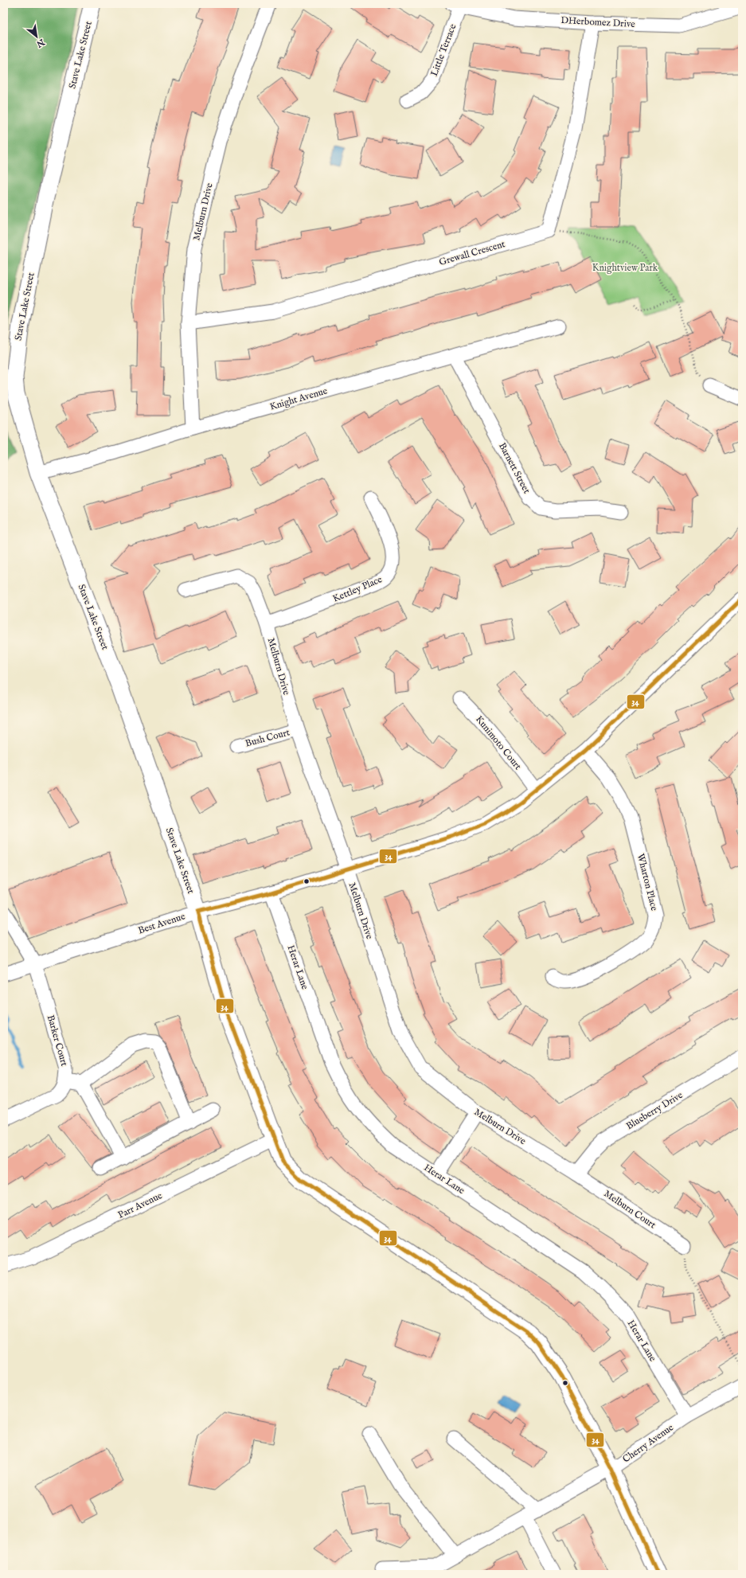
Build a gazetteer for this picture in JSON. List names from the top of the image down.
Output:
{
  "streets": {
    "main road": ["Stave Lake Street"],
    "street": [
      "DHerbomez Drive",
      "Little Terrace",
      "Melburn Drive",
      "Grewall Crescent",
      "Knight Avenue",
      "Barnett Street",
      "Kettley Place",
      "Bush Court",
      "Kunimoto Court",
      "Wharton Place",
      "Best Avenue",
      "Herar Lane",
      "Barker Court",
      "Blueberry Drive",
      "Parr Avenue",
      "Melburn Court",
      "Cherry Avenue"
    ]
  },
  "crossings": [
    ["DHerbomez Drive", "Little Terrace"],
    ["Stave Lake Street", "Knight Avenue"],
    ["Stave Lake Street", "Best Avenue"],
    ["Stave Lake Street", "Parr Avenue"],
    ["Stave Lake Street", "Cherry Avenue"],
    ["Melburn Drive", "Grewall Crescent"],
    ["Melburn Drive", "Knight Avenue"],
    ["Melburn Drive", "Kettley Place"],
    ["Melburn Drive", "Bush Court"],
    ["Melburn Drive", "Best Avenue"],
    ["Melburn Drive", "Blueberry Drive"],
    ["Melburn Drive", "Melburn Court"],
    ["Knight Avenue", "Barnett Street"],
    ["Kunimoto Court", "Best Avenue"],
    ["Wharton Place", "Best Avenue"],
    ["Best Avenue", "Herar Lane"],
    ["Best Avenue", "Barker Court"],
    ["Herar Lane", "Cherry Avenue"],
    ["Blueberry Drive", "Melburn Court"]
  ],
  "parks": ["Knightview Park"],
  "lines": ["transit line 34"],
  "north": "bottom right"
}
